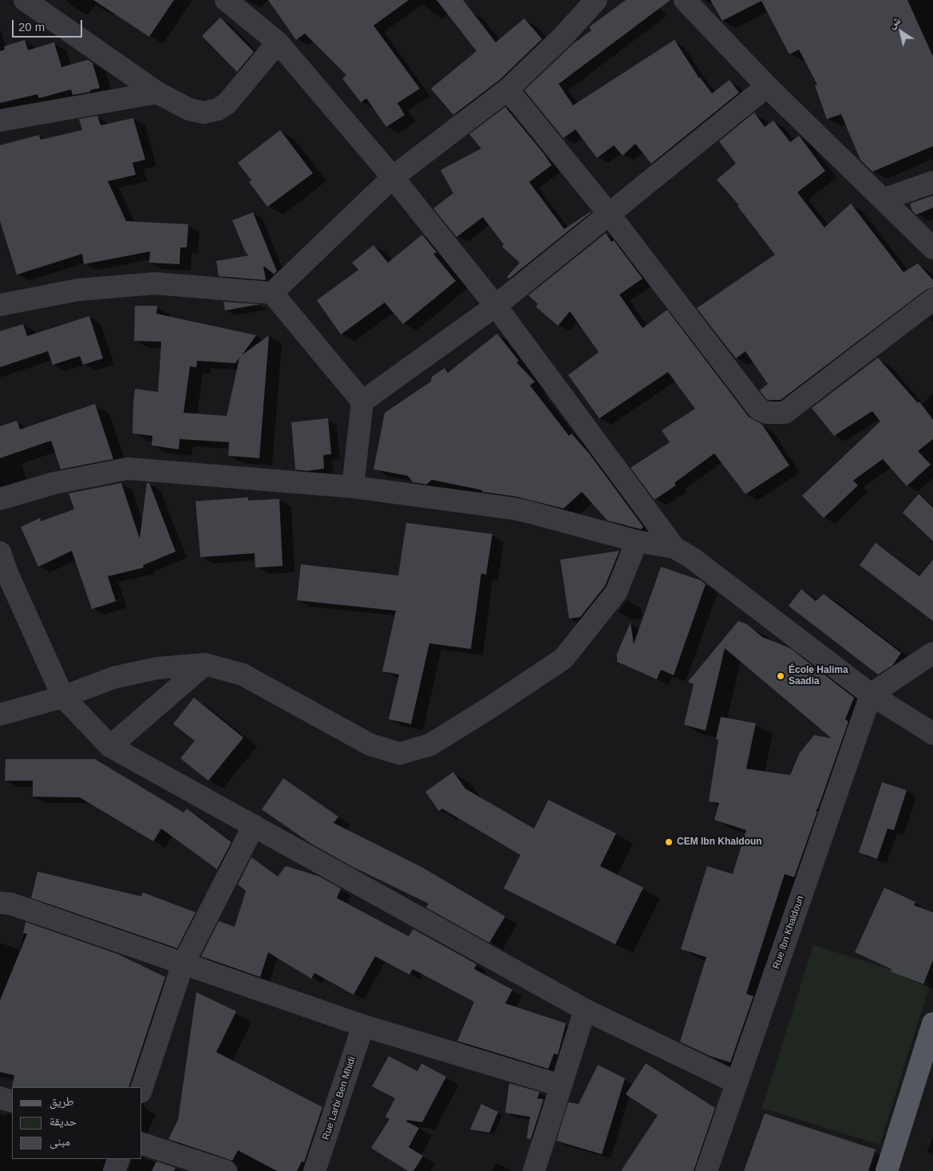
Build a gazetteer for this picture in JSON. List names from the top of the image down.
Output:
{
  "streets": {
    "street": ["Rue Ibn Khaldoun", "Rue Larbi Ben Mhidi"]
  },
  "places": ["École Halima Saadia", "CEM Ibn Khaldoun"],
  "legend": ["طريق", "حديقة", "مبنى"],
  "scale_bar": "20 m",
  "north": "top left"
}
